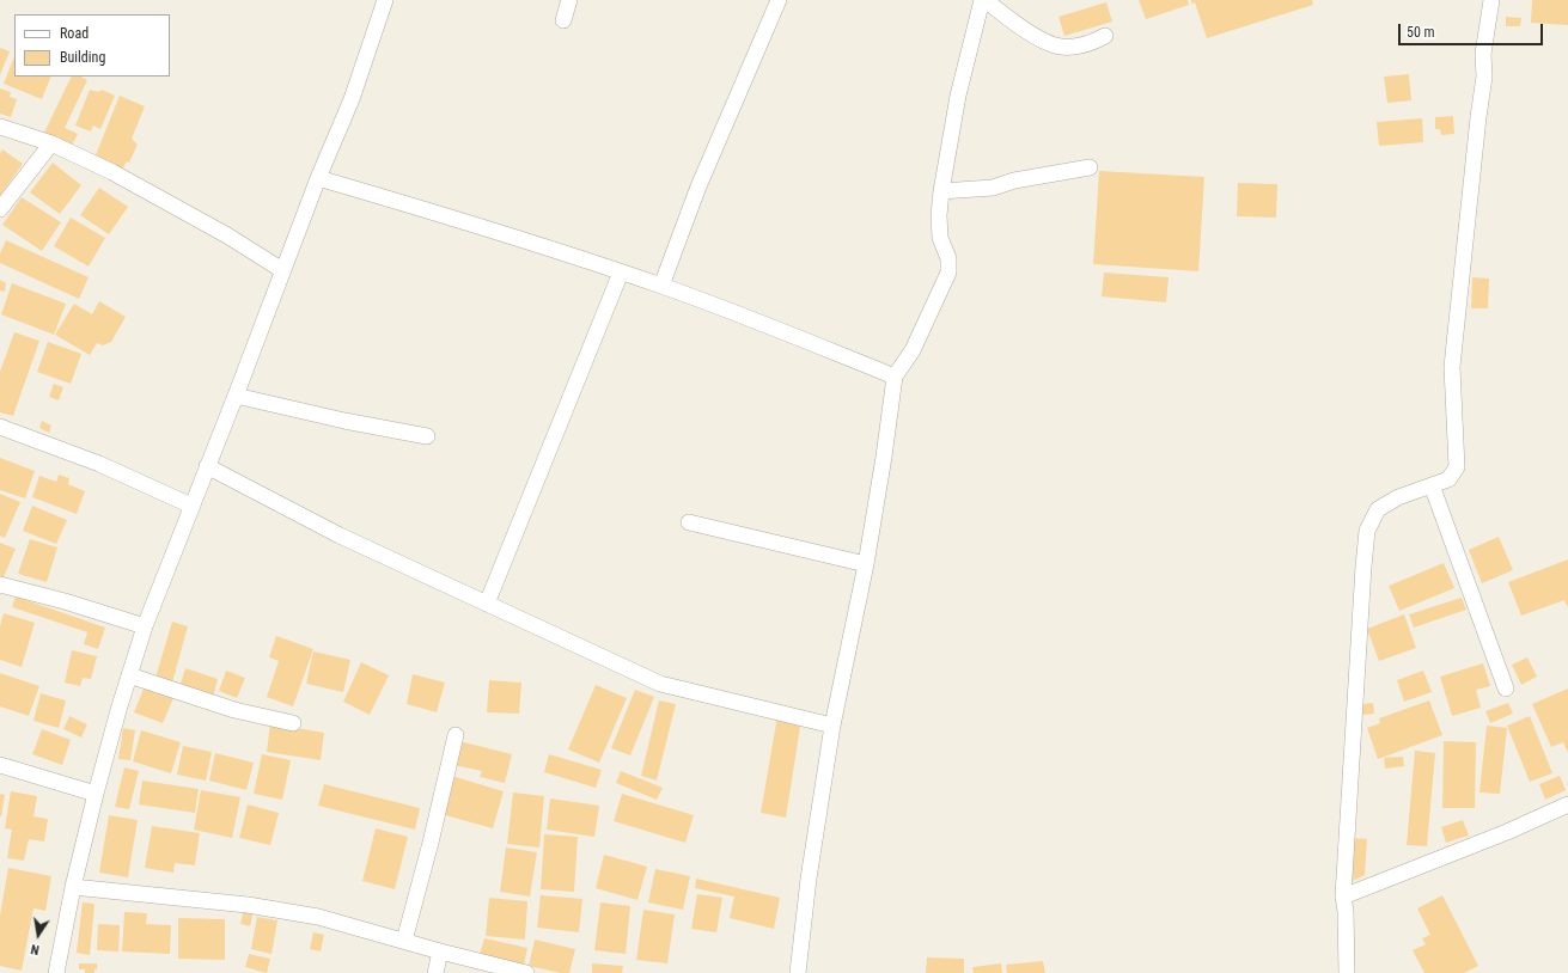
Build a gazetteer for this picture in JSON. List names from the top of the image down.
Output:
{
  "legend": ["Road", "Building"],
  "scale_bar": "50 m",
  "north": "bottom"
}
